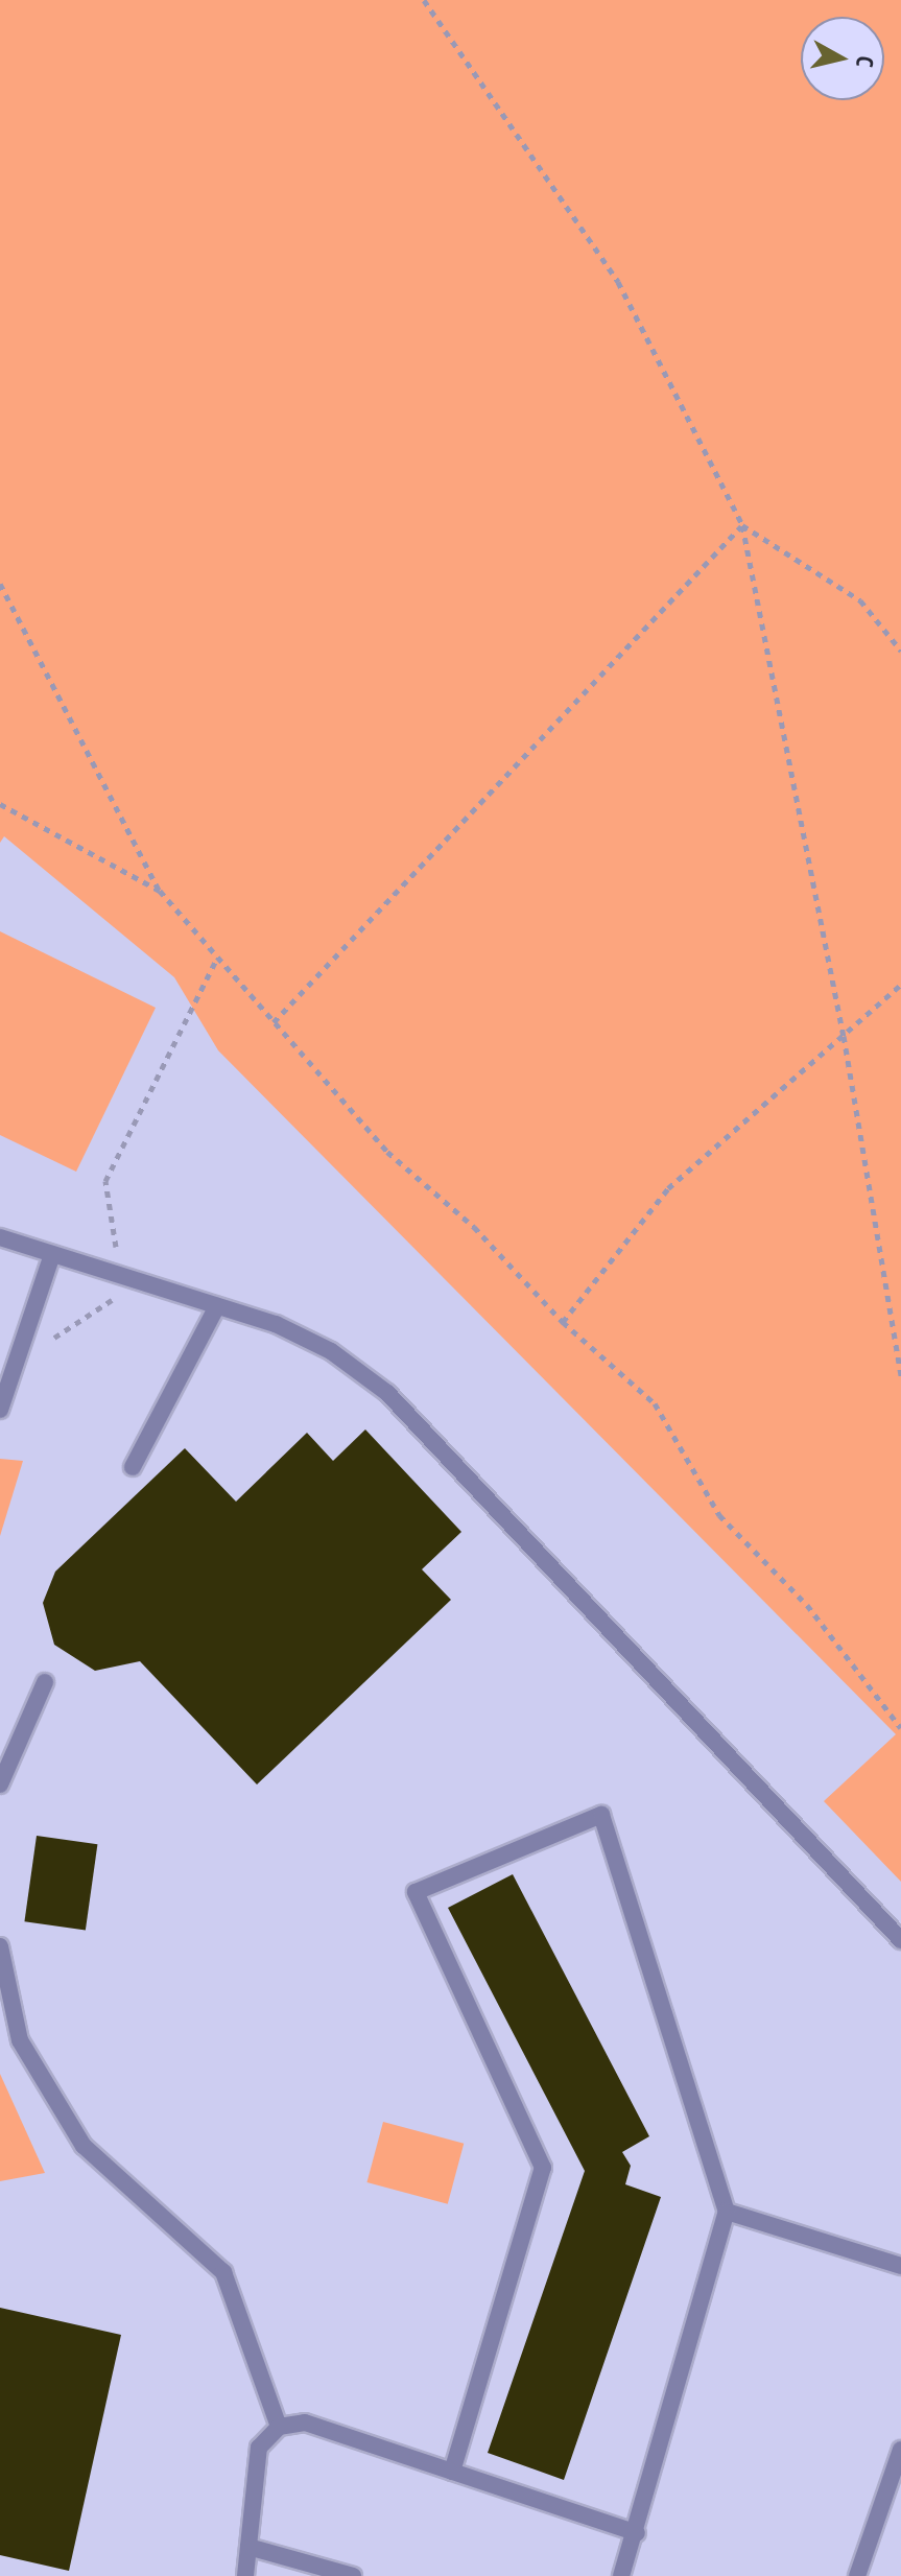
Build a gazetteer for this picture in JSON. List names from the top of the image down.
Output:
{
  "north": "right"
}
